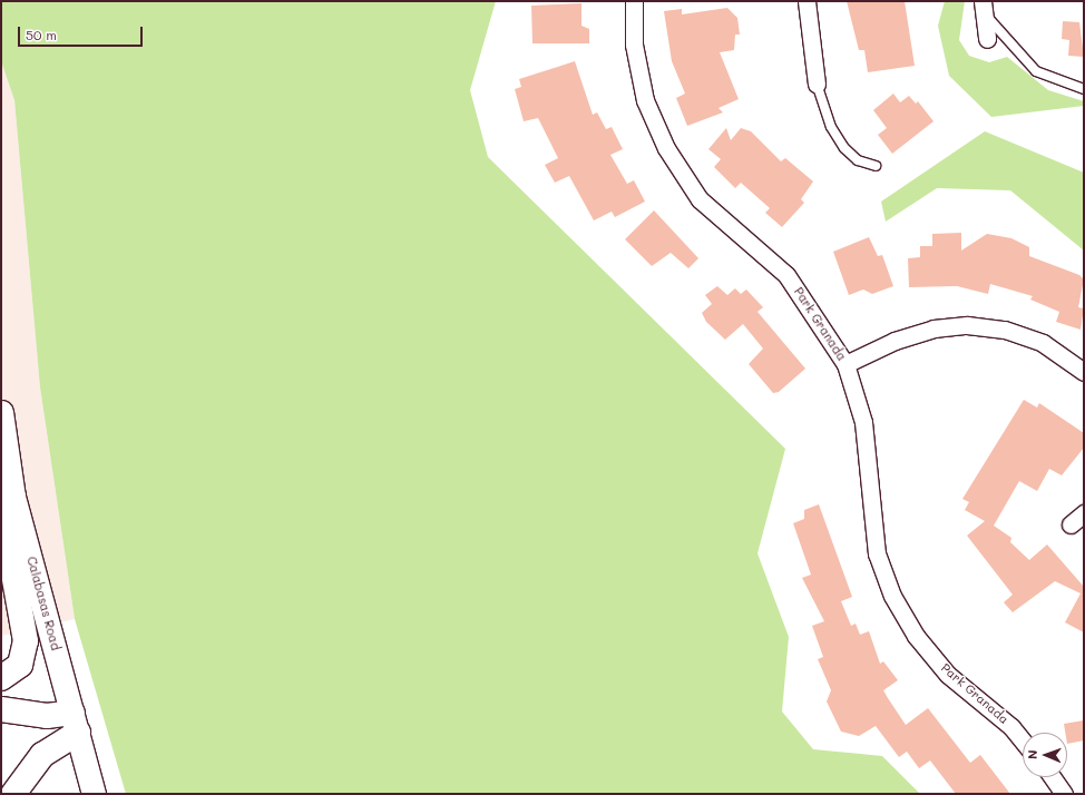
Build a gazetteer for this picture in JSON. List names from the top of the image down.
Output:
{
  "streets": {
    "main road": ["Calabasas Road"],
    "street": ["Park Granada"]
  },
  "scale_bar": "50 m",
  "north": "left"
}
